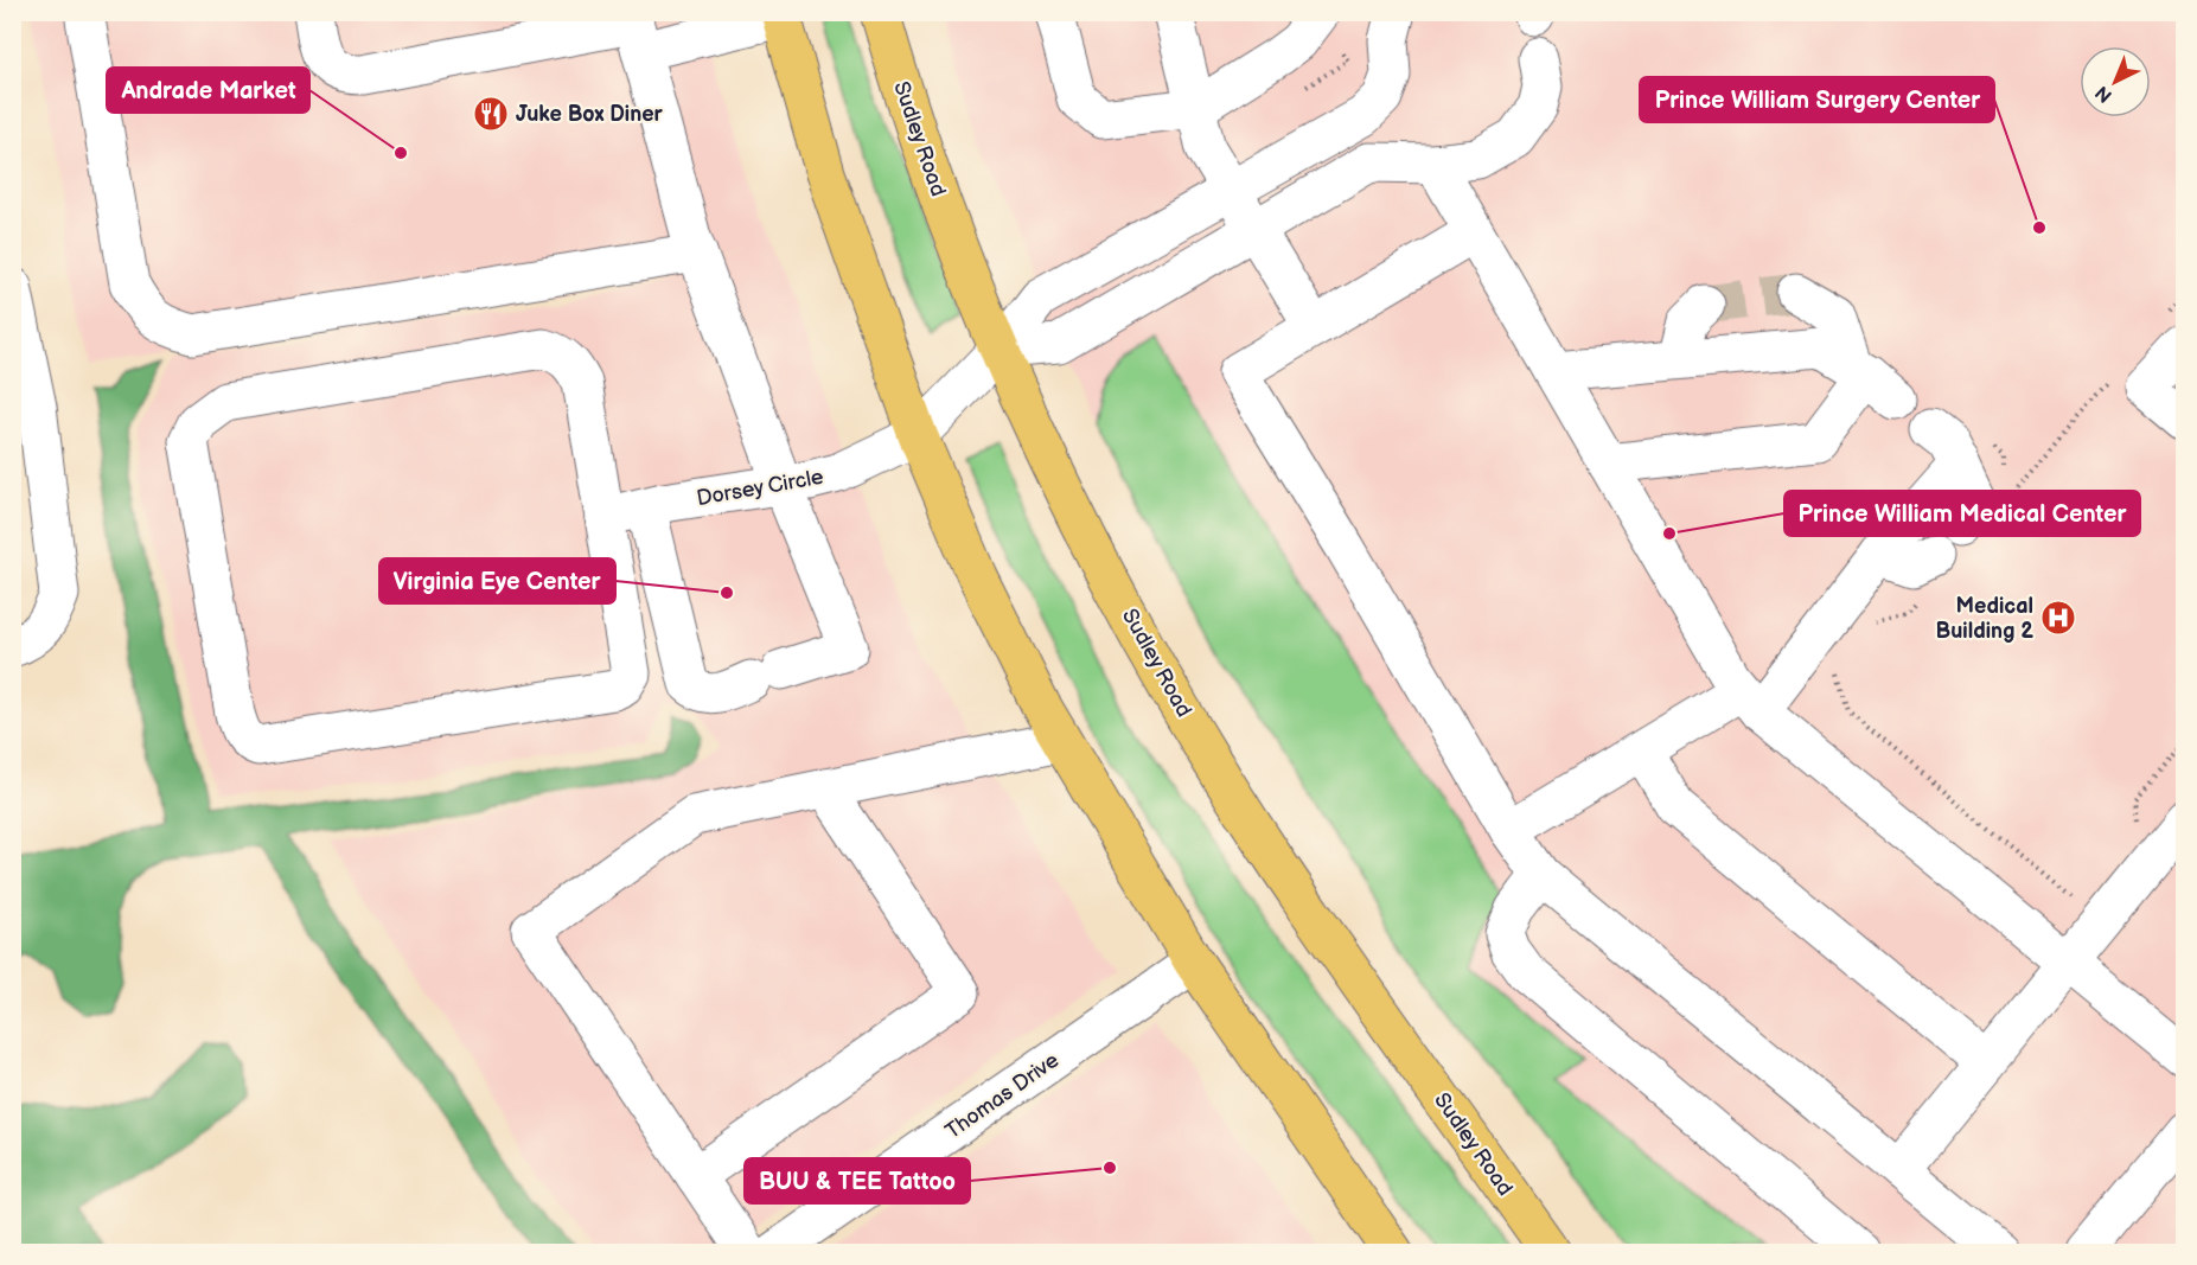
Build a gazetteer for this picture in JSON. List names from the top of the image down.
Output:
{
  "streets": {
    "main road": ["Sudley Road"],
    "street": ["Dorsey Circle", "Thomas Drive"]
  },
  "crossings": [
    ["Sudley Road", "Dorsey Circle"]
  ],
  "places": {
    "restaurant": ["Juke Box Diner"],
    "other": [
      "Andrade Market",
      "Prince William Surgery Center",
      "Prince William Medical Center",
      "Virginia Eye Center",
      "BUU & TEE Tattoo"
    ],
    "hospital": ["Medical Building 2"]
  },
  "north": "bottom left"
}
